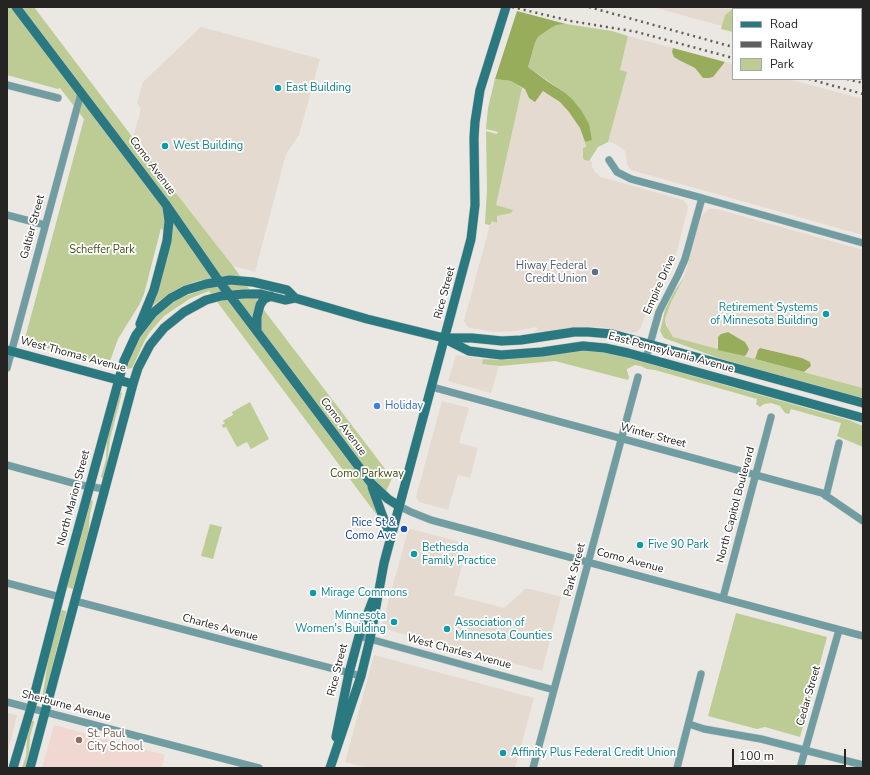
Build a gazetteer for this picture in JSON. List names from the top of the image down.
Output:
{
  "streets": {
    "main road": [
      "Como Avenue",
      "Rice Street",
      "East Pennsylvania Avenue",
      "West Thomas Avenue",
      "North Marion Street"
    ],
    "street": [
      "Galtier Street",
      "Empire Drive",
      "Winter Street",
      "North Capitol Boulevard",
      "Park Street",
      "Charles Avenue",
      "West Charles Avenue",
      "Cedar Street",
      "Sherburne Avenue"
    ]
  },
  "crossings": [
    ["Como Avenue", "Galtier Street"],
    ["Como Avenue", "Rice Street"],
    ["Como Avenue", "North Marion Street"],
    ["Como Avenue", "North Capitol Boulevard"],
    ["Como Avenue", "Park Street"],
    ["Como Avenue", "Cedar Street"],
    ["Galtier Street", "West Thomas Avenue"],
    ["Empire Drive", "East Pennsylvania Avenue"],
    ["Rice Street", "East Pennsylvania Avenue"],
    ["Rice Street", "Winter Street"],
    ["Rice Street", "Charles Avenue"],
    ["Rice Street", "West Charles Avenue"],
    ["West Thomas Avenue", "North Marion Street"],
    ["Winter Street", "North Capitol Boulevard"],
    ["Winter Street", "Park Street"],
    ["North Marion Street", "Sherburne Avenue"],
    ["Park Street", "West Charles Avenue"]
  ],
  "parks": ["Scheffer Park", "Como Parkway"],
  "places": [
    "East Building",
    "West Building",
    "Hiway Federal Credit Union",
    "Retirement Systems of Minnesota Building",
    "Holiday",
    "Rice St & Como Ave",
    "Five 90 Park",
    "Bethesda Family Practice",
    "Mirage Commons",
    "Minnesota Women's Building",
    "Association of Minnesota Counties",
    "St. Paul City School",
    "Affinity Plus Federal Credit Union"
  ],
  "legend": ["Road", "Railway", "Park"],
  "scale_bar": "100 m"
}
